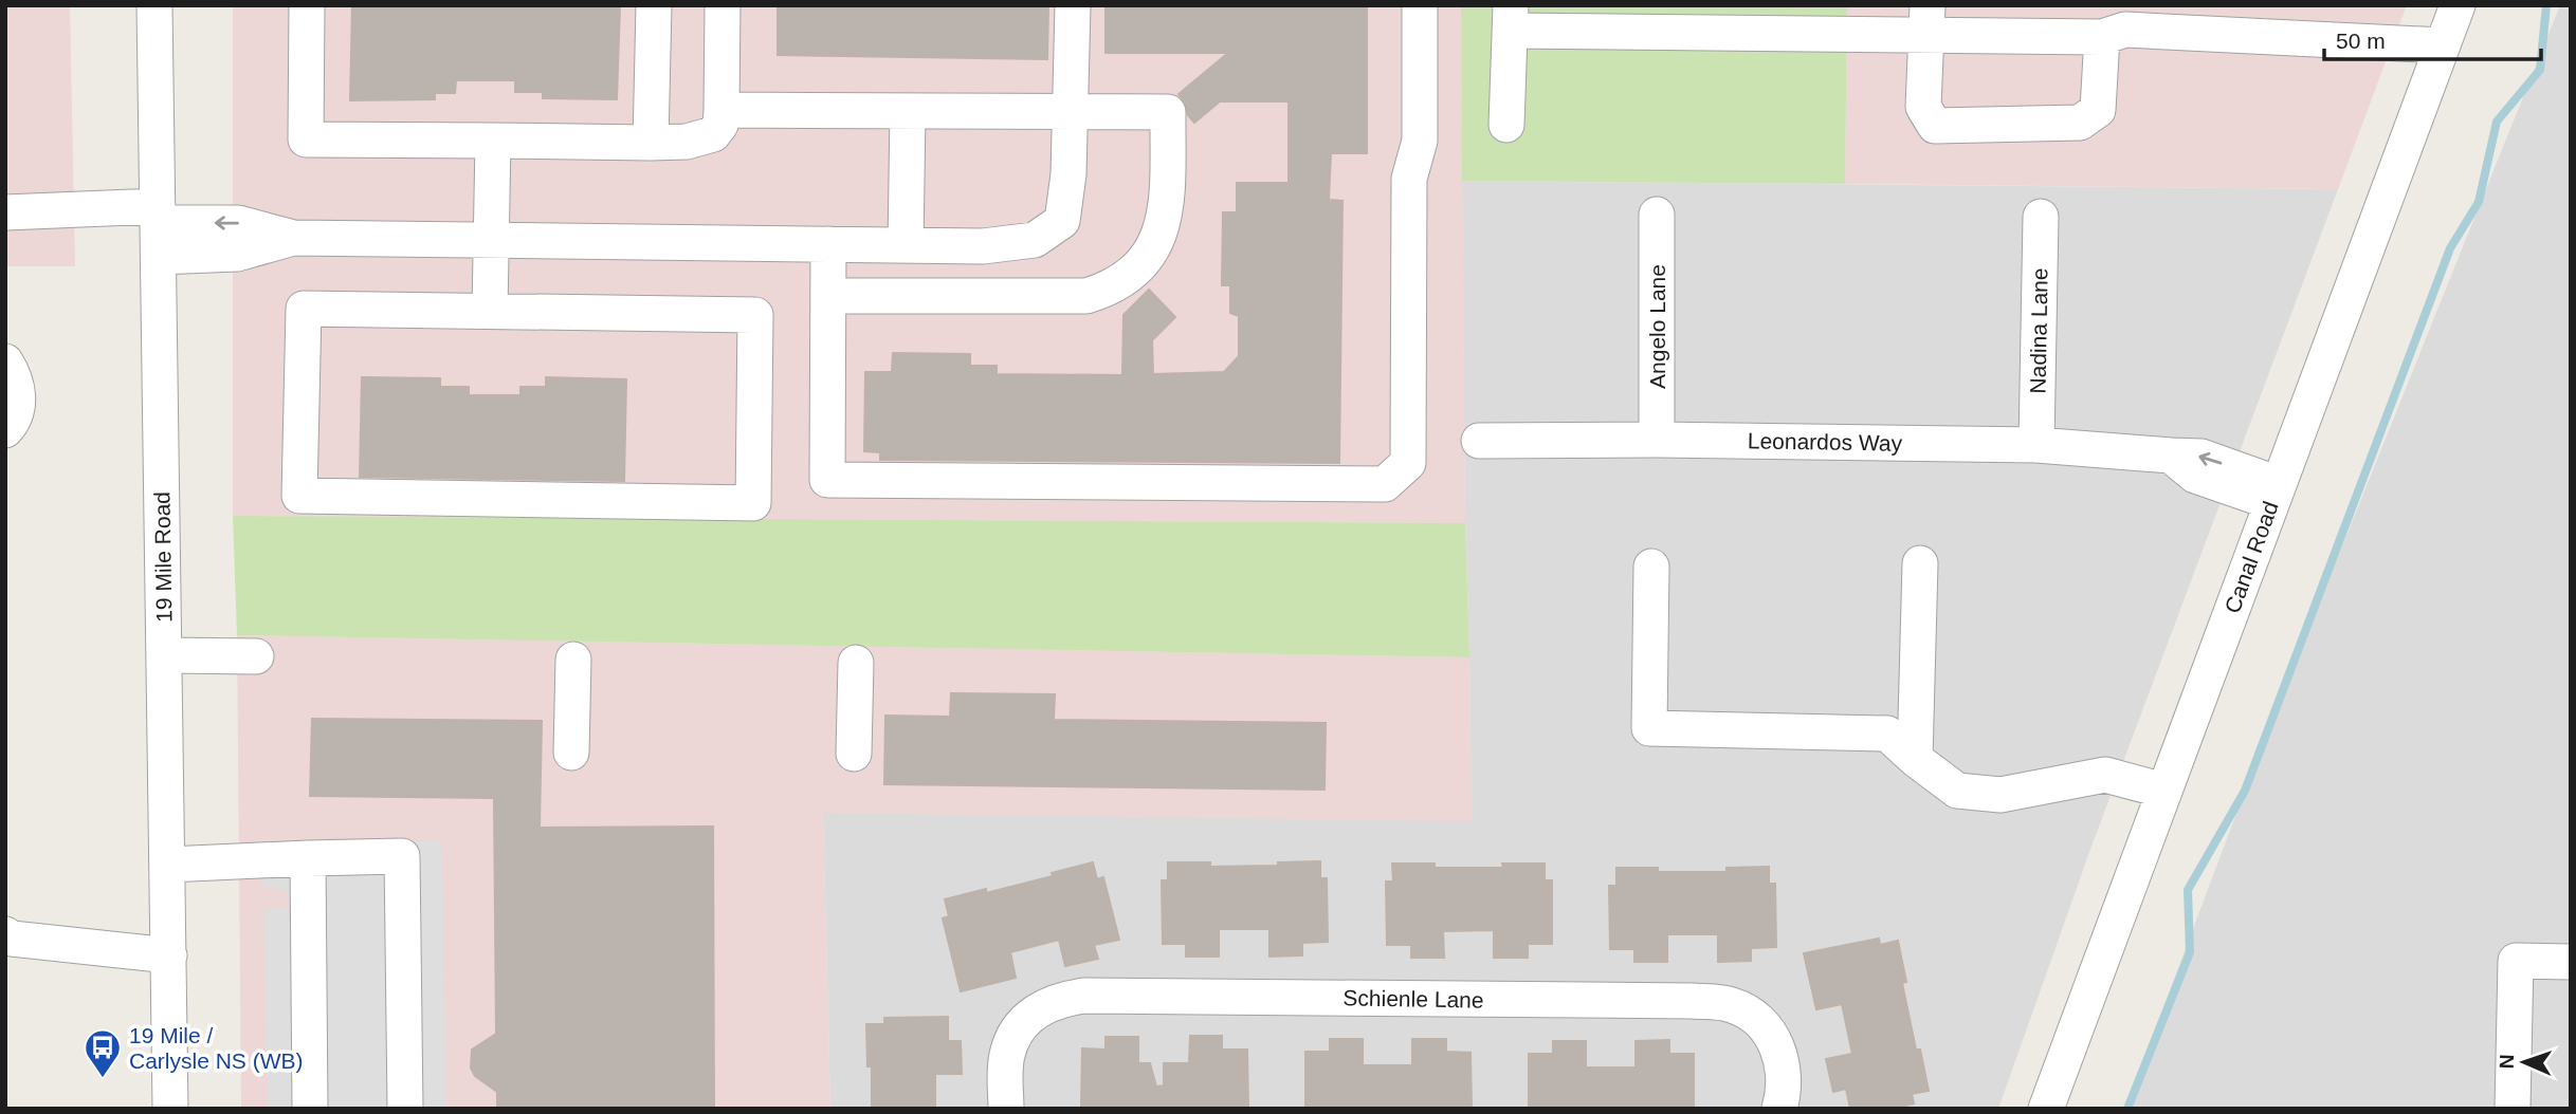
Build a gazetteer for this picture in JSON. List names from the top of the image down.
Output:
{
  "streets": {
    "street": [
      "Angelo Lane",
      "Nadina Lane",
      "Leonardos Way",
      "19 Mile Road",
      "Canal Road",
      "Schienle Lane"
    ]
  },
  "crossings": [
    ["Angelo Lane", "Leonardos Way"],
    ["Nadina Lane", "Leonardos Way"],
    ["Leonardos Way", "Canal Road"]
  ],
  "places": {
    "bus stop": ["19 Mile / Carlysle NS (WB)"]
  },
  "scale_bar": "50 m",
  "north": "left"
}
